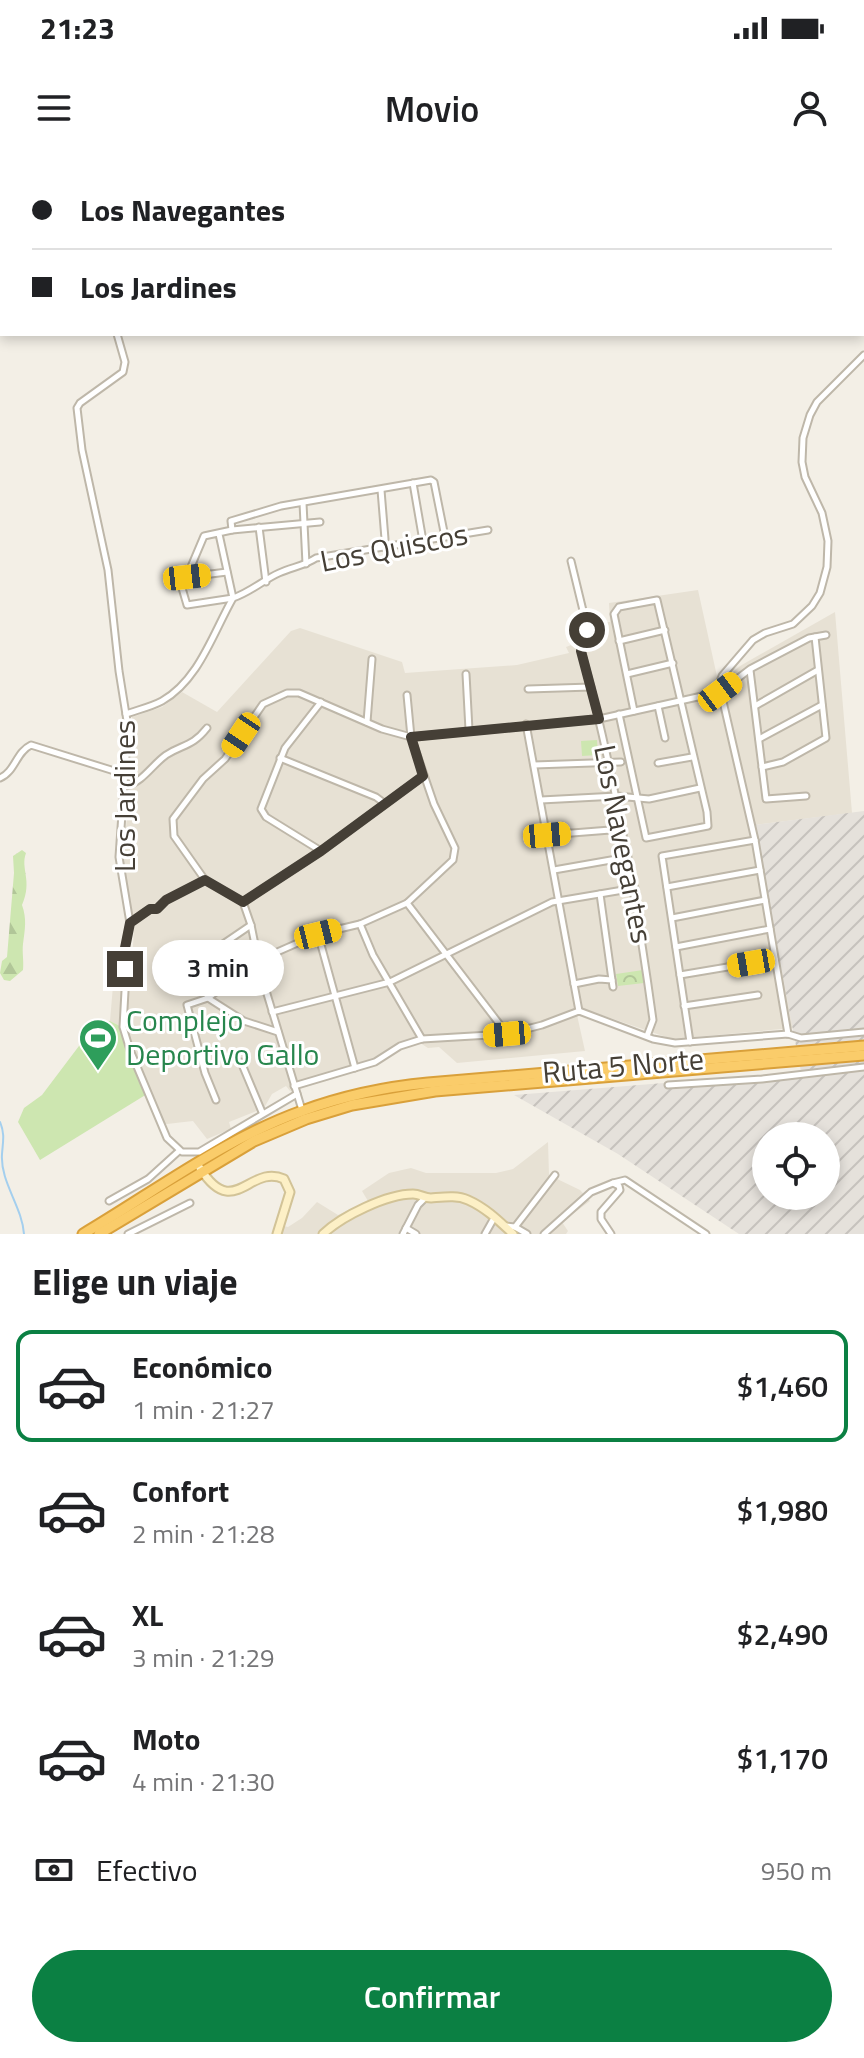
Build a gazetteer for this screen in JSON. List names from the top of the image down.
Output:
{
  "streets": {
    "highway": ["Ruta 5 Norte"],
    "street": ["Los Quiscos", "Los Jardines", "Los Navegantes"]
  },
  "places": {
    "sports": ["Complejo Deportivo Gallo"]
  },
  "page": {
    "status": "21:23",
    "header": "Movio",
    "banner": ["Los Navegantes", "Los Jardines"],
    "bubble": "3 min",
    "heading": "Elige un viaje",
    "list": [
      {
        "name": "Económico",
        "note": "1 min · 21:27",
        "value": "$1,460"
      },
      {
        "name": "Confort",
        "note": "2 min · 21:28",
        "value": "$1,980"
      },
      {
        "name": "XL",
        "note": "3 min · 21:29",
        "value": "$2,490"
      },
      {
        "name": "Moto",
        "note": "4 min · 21:30",
        "value": "$1,170"
      }
    ],
    "pay": ["Efectivo", "950 m"],
    "buttons": "Confirmar"
  }
}
